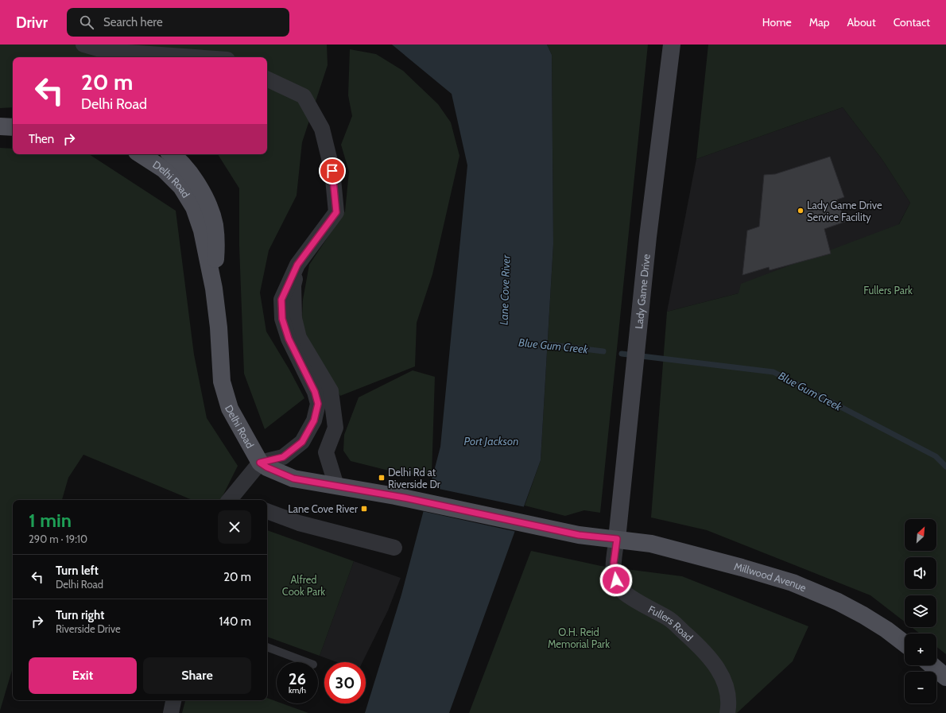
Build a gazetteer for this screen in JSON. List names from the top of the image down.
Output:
{
  "streets": {
    "main road": ["Delhi Road", "Lady Game Drive", "Millwood Avenue"],
    "street": ["Fullers Road"]
  },
  "crossings": [
    ["Lady Game Drive", "Millwood Avenue"],
    ["Lady Game Drive", "Fullers Road"],
    ["Millwood Avenue", "Fullers Road"]
  ],
  "water": ["Lane Cove River", "Blue Gum Creek", "Port Jackson"],
  "parks": ["Fullers Park", "Alfred Cook Park", "O.H. Reid Memorial Park"],
  "places": {
    "other": ["Lady Game Drive Service Facility"],
    "transit": ["Delhi Rd at Riverside Dr", "Lane Cove River"]
  },
  "north": "top right",
  "page": {
    "header": "Drivr",
    "search": "Search here",
    "nav": [
      "Home",
      "Map",
      "About",
      "Contact"
    ],
    "turn": ["20 m", "Delhi Road"],
    "then": "Then",
    "heading": ["1 min", "290 m · 19:10"],
    "map_buttons": ["+", "−"],
    "list": [
      {
        "name": "Turn left",
        "note": "Delhi Road",
        "value": "20 m"
      },
      {
        "name": "Turn right",
        "note": "Riverside Drive",
        "value": "140 m"
      }
    ],
    "buttons": ["Exit", "Share"],
    "speed": "26 km/h",
    "limit": "30"
  }
}
